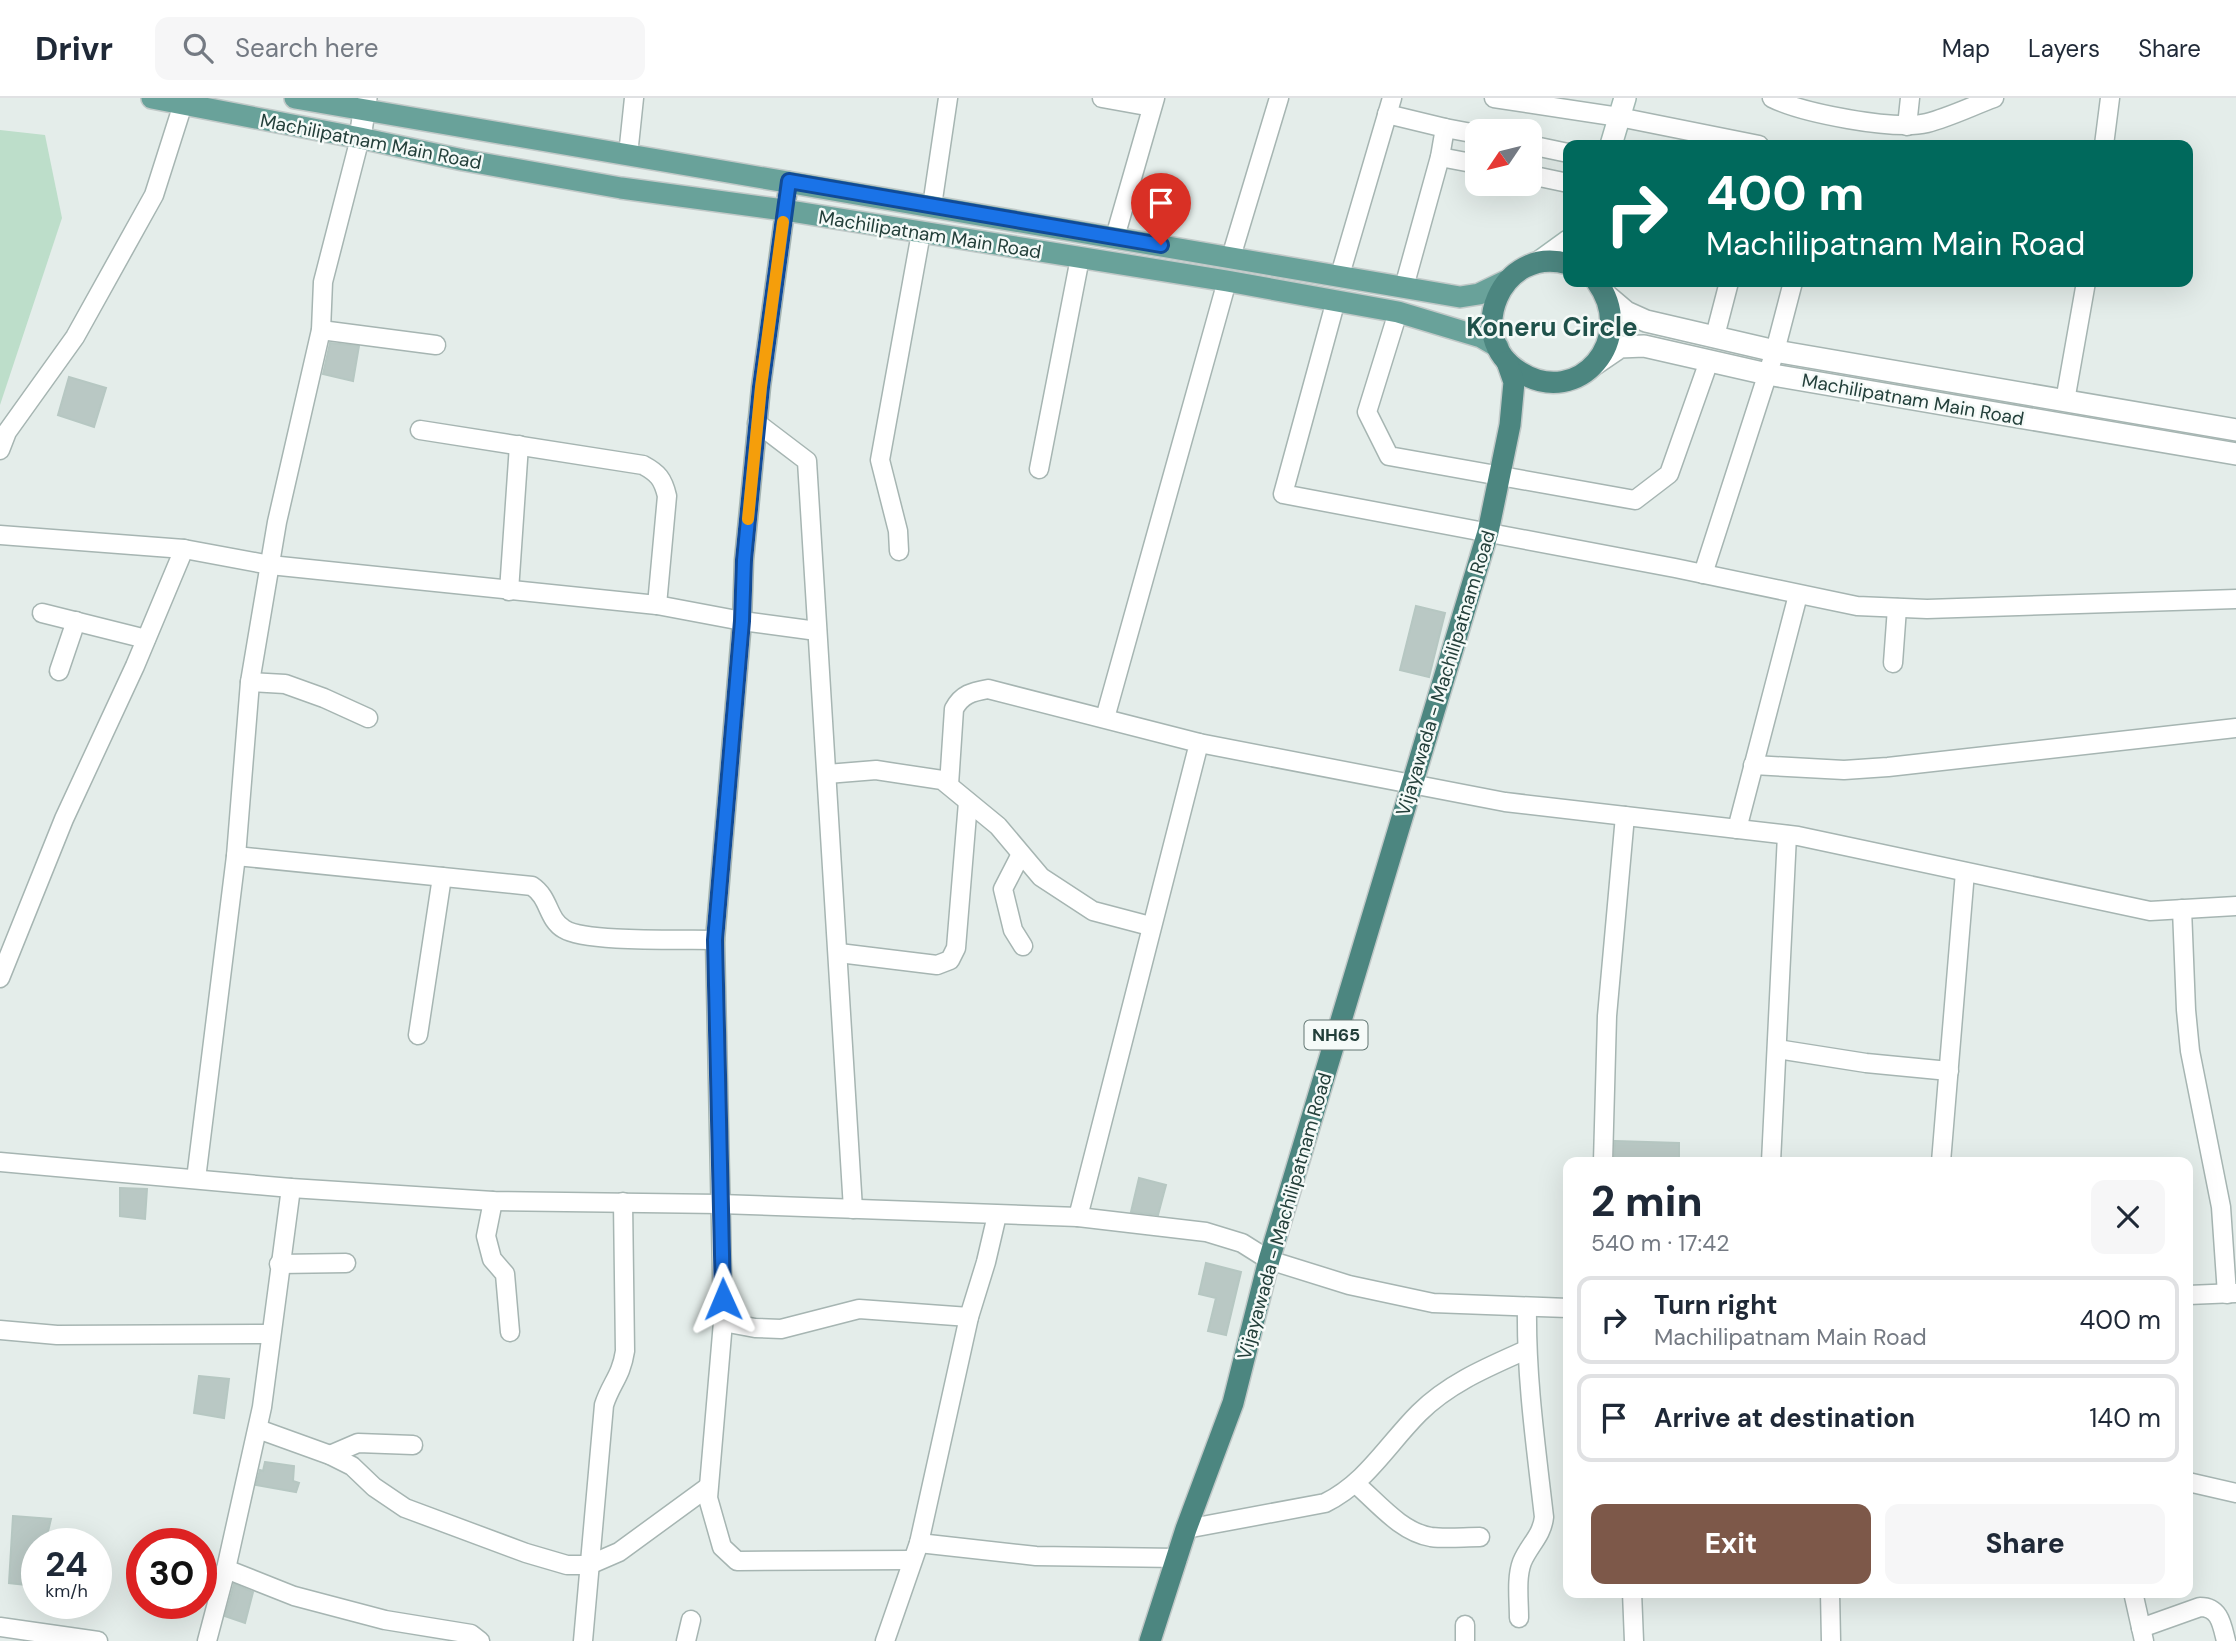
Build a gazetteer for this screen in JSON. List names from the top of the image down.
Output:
{
  "streets": {
    "highway": ["Vijayawada - Machilipatnam Road", "NH65"],
    "main road": ["Machilipatnam Main Road"]
  },
  "crossings": [
    ["Machilipatnam Main Road", "Vijayawada - Machilipatnam Road"],
    ["Machilipatnam Main Road", "NH65"],
    ["Vijayawada - Machilipatnam Road", "NH65"]
  ],
  "districts": ["Koneru Circle"],
  "north": "bottom left",
  "page": {
    "header": "Drivr",
    "search": "Search here",
    "nav": ["Map", "Layers", "Share"],
    "turn": ["400 m", "Machilipatnam Main Road"],
    "heading": ["2 min", "540 m · 17:42"],
    "list": [
      {
        "name": "Turn right",
        "note": "Machilipatnam Main Road",
        "value": "400 m"
      },
      {
        "name": "Arrive at destination",
        "value": "140 m"
      }
    ],
    "buttons": ["Exit", "Share"],
    "speed": "24 km/h",
    "limit": "30"
  }
}
